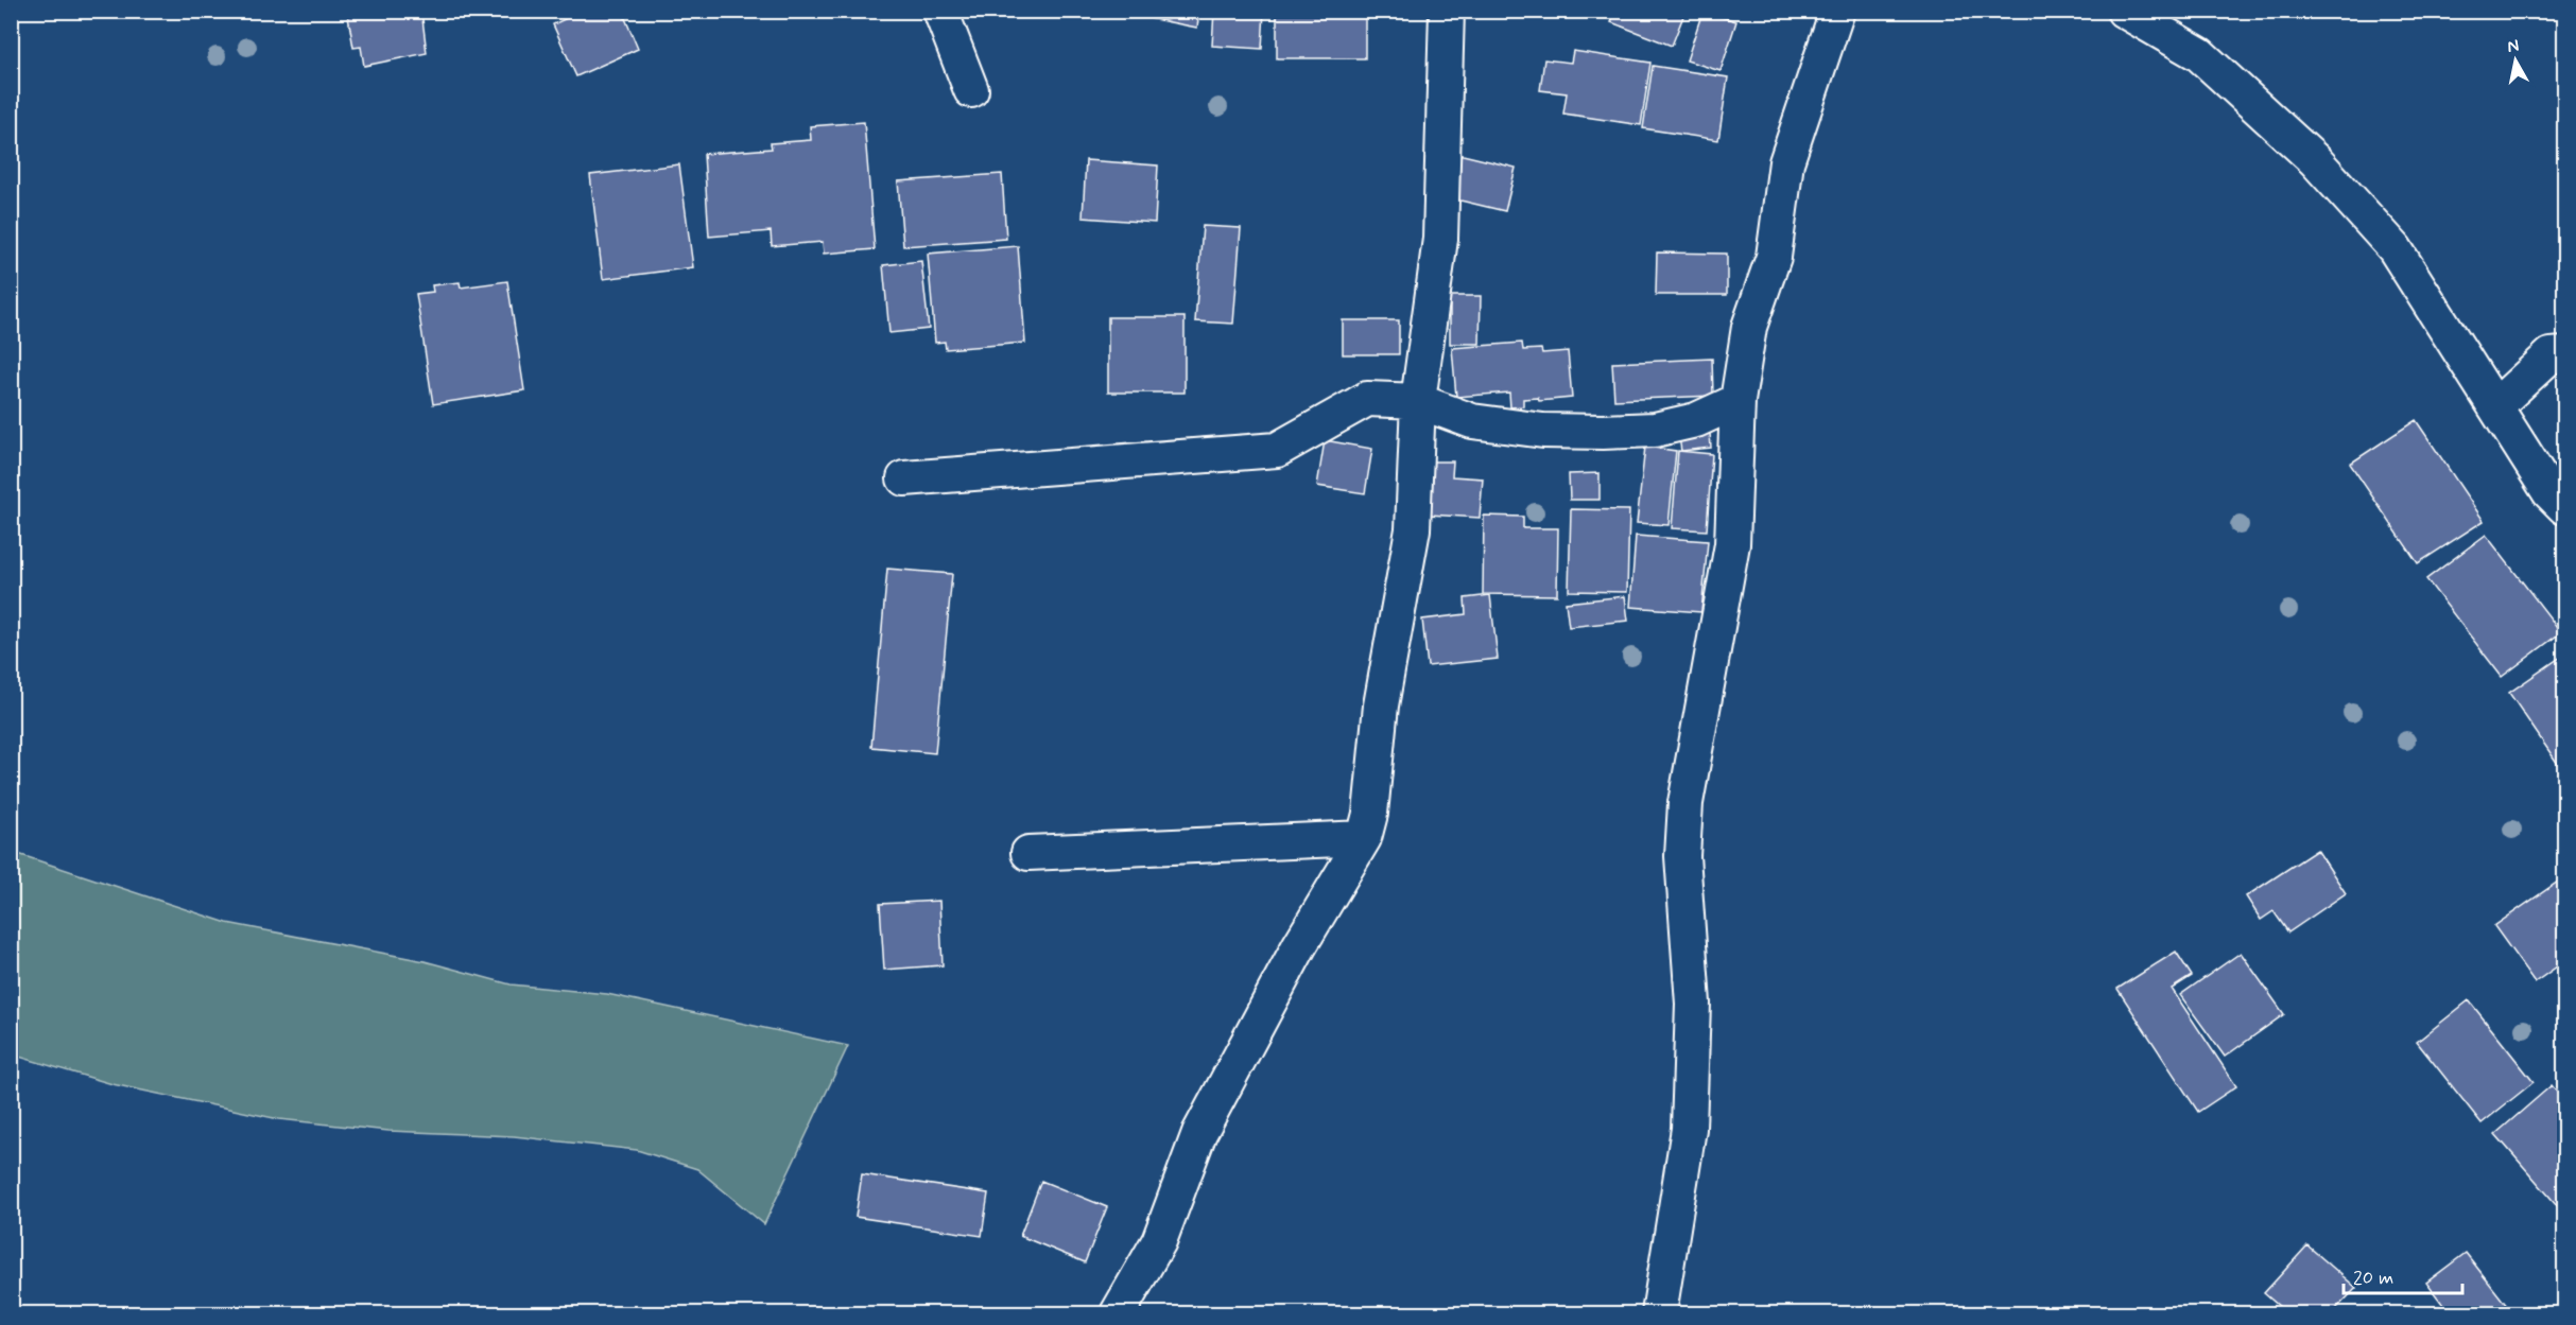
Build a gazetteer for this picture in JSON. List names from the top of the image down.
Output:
{
  "scale_bar": "20 m",
  "north": "top"
}
